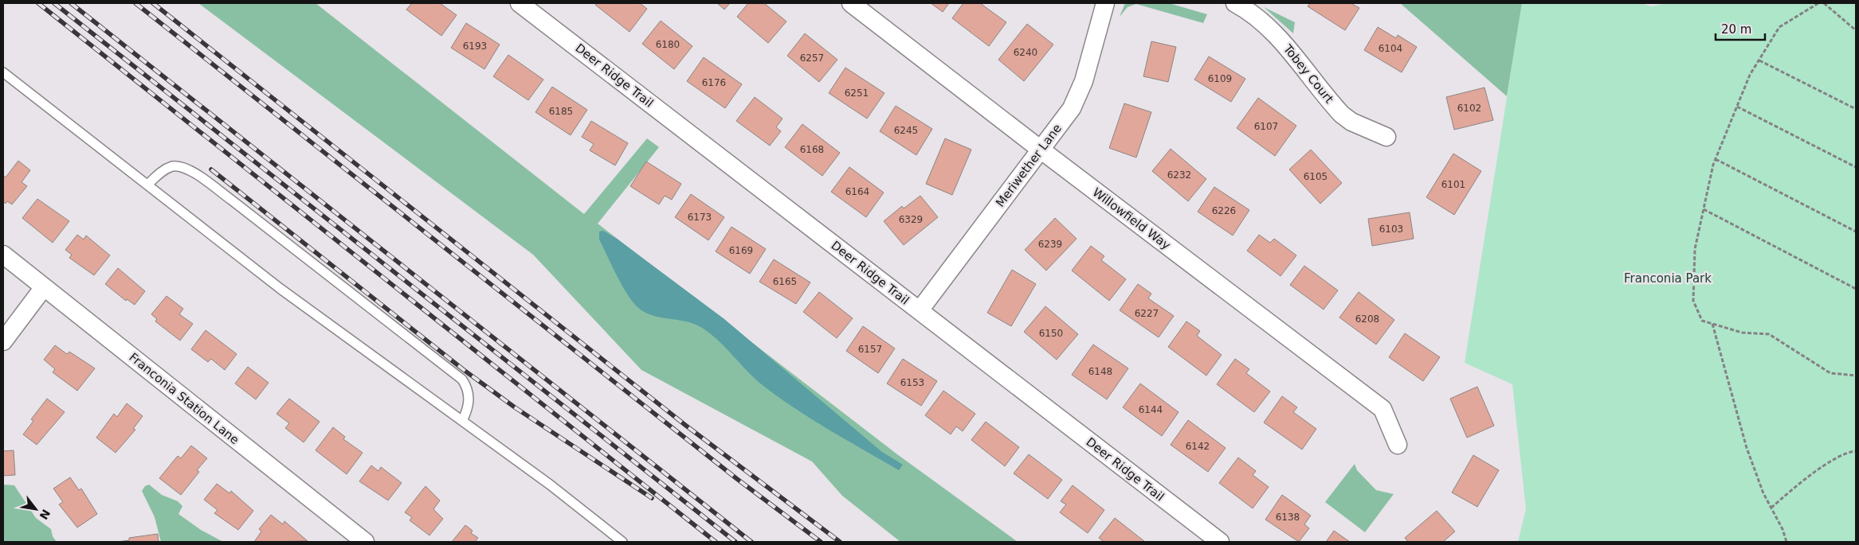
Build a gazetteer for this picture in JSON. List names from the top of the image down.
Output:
{
  "streets": {
    "street": [
      "Tobey Court",
      "Deer Ridge Trail",
      "Meriwether Lane",
      "Willowfield Way",
      "Franconia Station Lane"
    ]
  },
  "crossings": [
    ["Deer Ridge Trail", "Meriwether Lane"],
    ["Meriwether Lane", "Willowfield Way"]
  ],
  "parks": ["Franconia Park"],
  "house_numbers": [
    "6180",
    "6193",
    "6104",
    "6240",
    "6257",
    "6109",
    "6176",
    "6251",
    "6102",
    "6185",
    "6107",
    "6245",
    "6168",
    "6232",
    "6105",
    "6101",
    "6164",
    "6226",
    "6173",
    "6329",
    "6103",
    "6239",
    "6169",
    "6165",
    "6227",
    "6208",
    "6150",
    "6157",
    "6148",
    "6153",
    "6144",
    "6142",
    "6138"
  ],
  "scale_bar": "20 m",
  "north": "bottom right"
}
